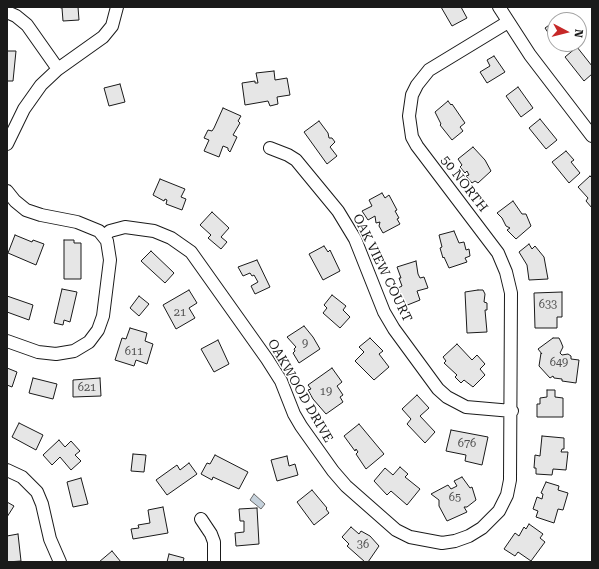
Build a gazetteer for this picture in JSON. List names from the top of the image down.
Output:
{
  "streets": {
    "street": ["50 NORTH", "OAK VIEW COURT", "OAKWOOD DRIVE"]
  },
  "crossings": [
    ["50 NORTH", "OAK VIEW COURT"],
    ["50 NORTH", "OAKWOOD DRIVE"],
    ["OAK VIEW COURT", "OAKWOOD DRIVE"]
  ],
  "house_numbers": [
    "633",
    "21",
    "9",
    "611",
    "649",
    "621",
    "19",
    "676",
    "65",
    "36"
  ],
  "north": "right"
}
